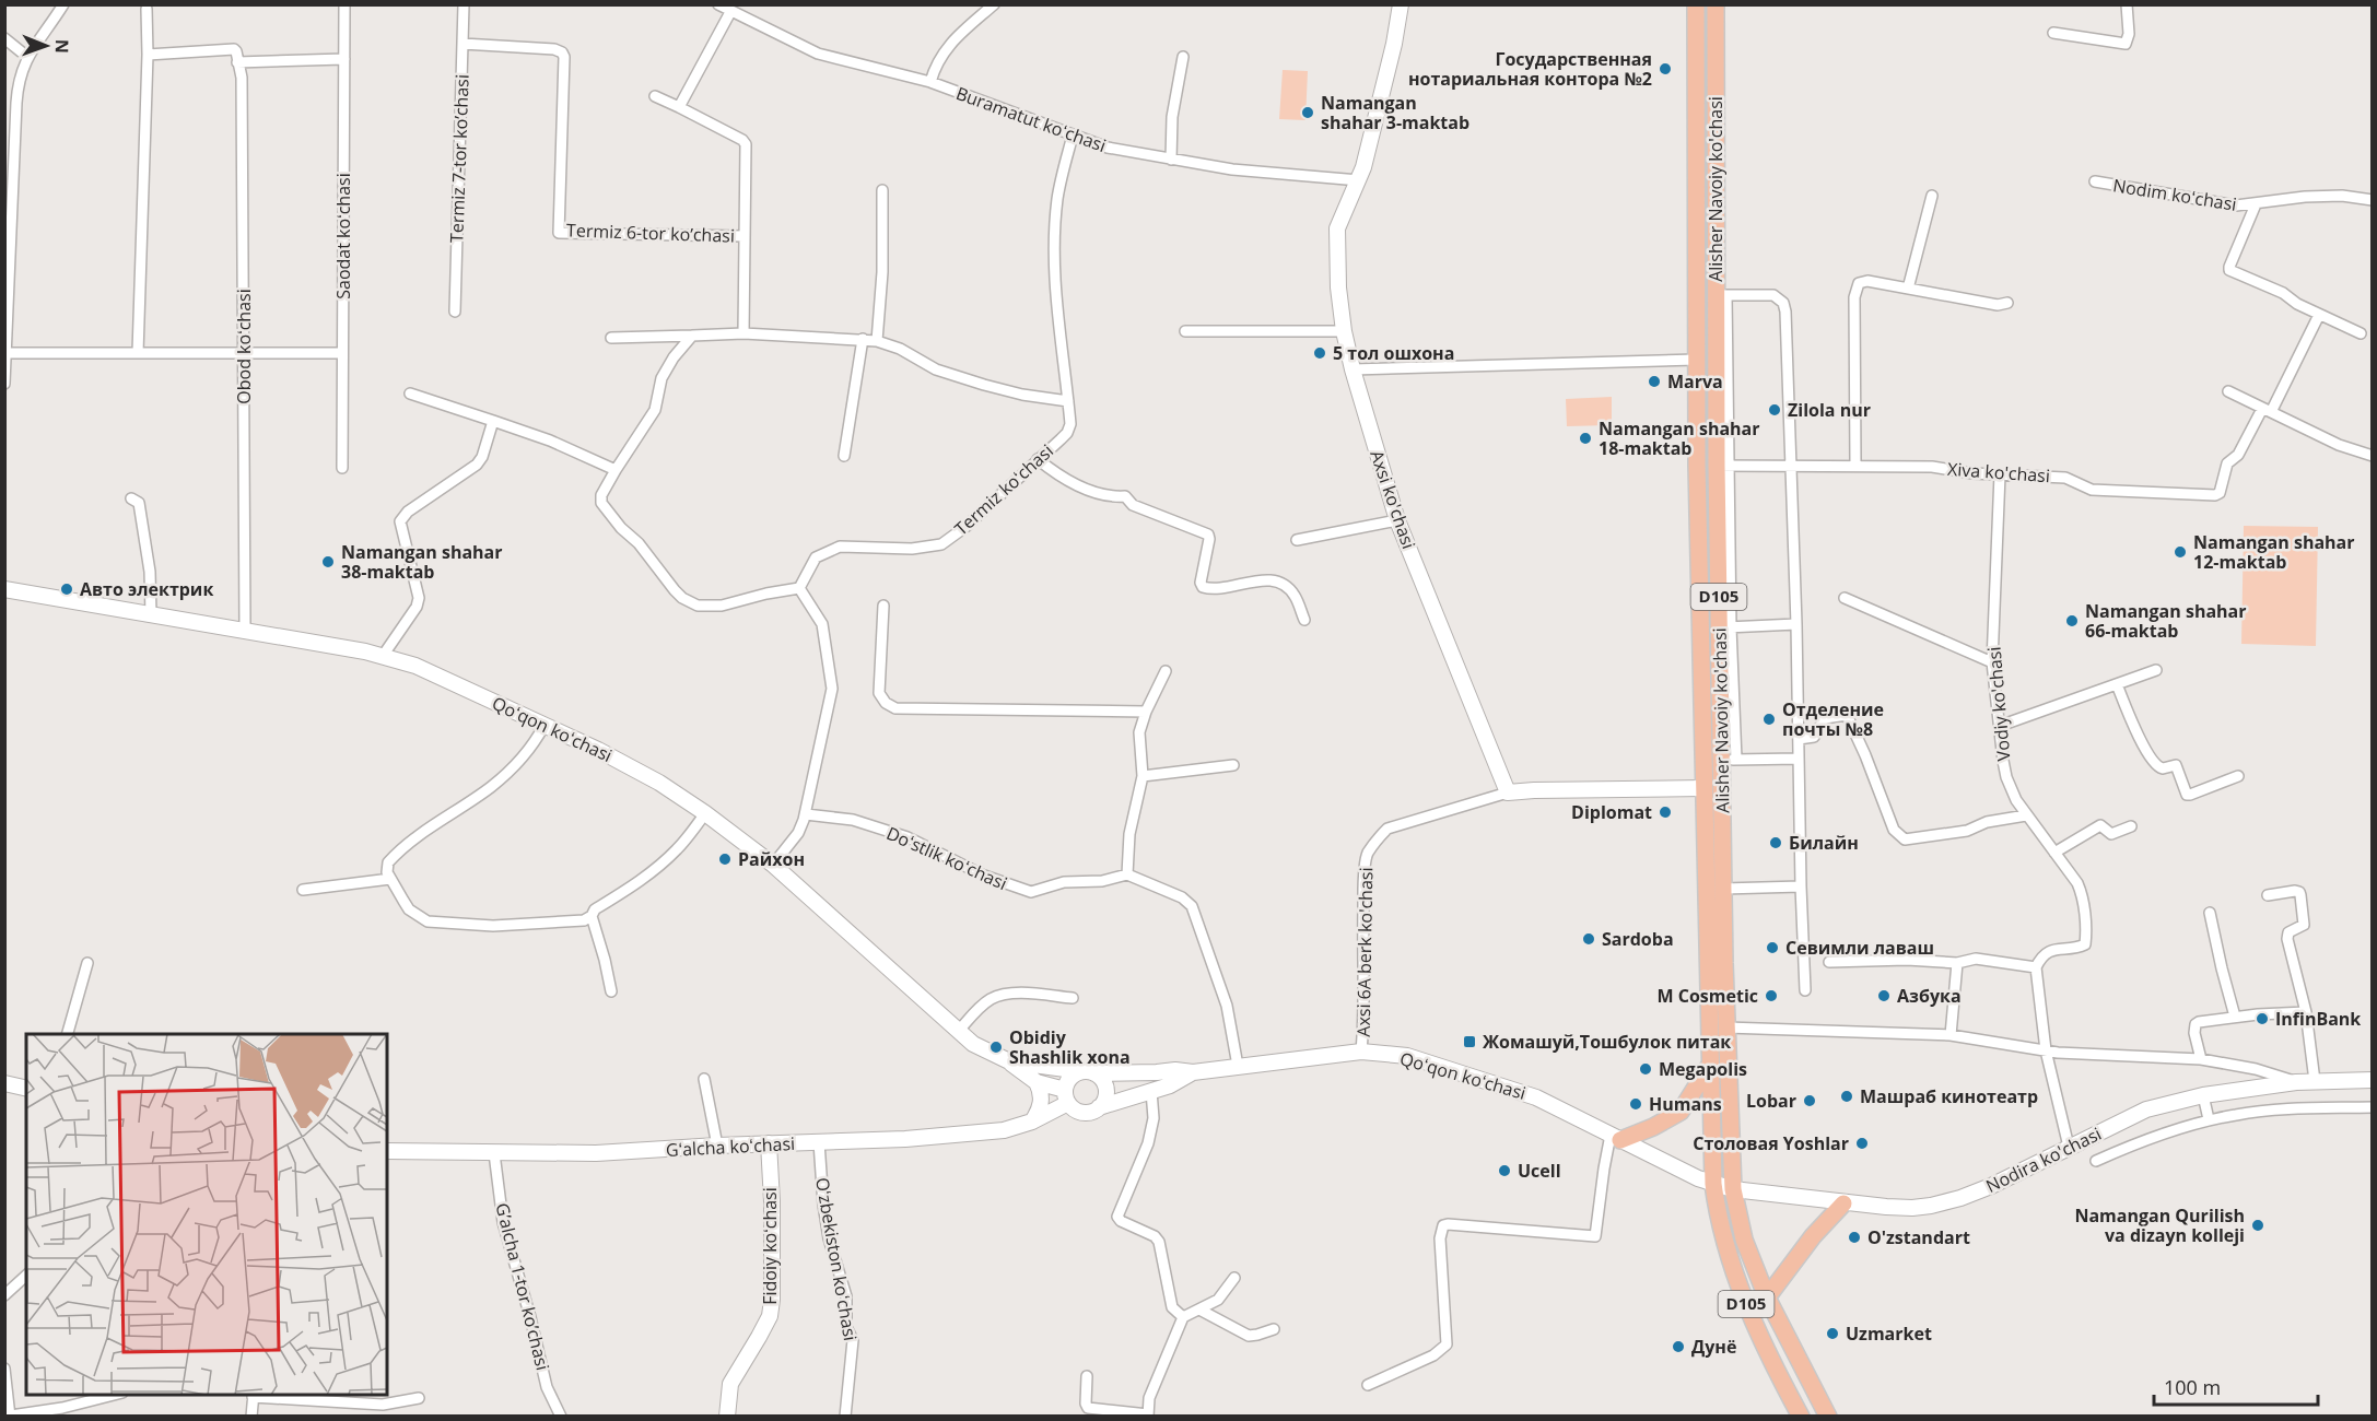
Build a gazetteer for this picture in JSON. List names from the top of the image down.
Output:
{
  "streets": {
    "main road": [
      "Alisher Navoiy ko'chasi",
      "Axsi ko'chasi",
      "D105",
      "Qoʻqon koʻchasi",
      "Gʻalcha koʻchasi",
      "Nodira ko'chasi",
      "Fidoiy koʻchasi"
    ],
    "street": [
      "Buramatut koʻchasi",
      "Termiz 7-tor koʼchasi",
      "Nodim koʻchasi",
      "Termiz 6-tor koʼchasi",
      "Saodat koʻchasi",
      "Obod koʻchasi",
      "Xiva ko'chasi",
      "Termiz koʻchasi",
      "Vodiy ko'chasi",
      "Doʻstlik koʻchasi",
      "Axsi 6А berk ko'chasi",
      "Oʻzbekiston koʻchasi",
      "Gʼalcha 1-tor koʼchasi"
    ]
  },
  "crossings": [
    ["Buramatut koʻchasi", "Termiz koʻchasi"],
    ["Buramatut koʻchasi", "Axsi ko'chasi"],
    ["Termiz 7-tor koʼchasi", "Termiz 6-tor koʼchasi"],
    ["Alisher Navoiy ko'chasi", "Xiva ko'chasi"],
    ["Alisher Navoiy ko'chasi", "D105"],
    ["Alisher Navoiy ko'chasi", "Qoʻqon koʻchasi"],
    ["Alisher Navoiy ko'chasi", "Nodira ko'chasi"],
    ["Obod koʻchasi", "Qoʻqon koʻchasi"],
    ["Xiva ko'chasi", "Vodiy ko'chasi"],
    ["Axsi ko'chasi", "Axsi 6А berk ko'chasi"],
    ["D105", "Qoʻqon koʻchasi"],
    ["D105", "Nodira ko'chasi"],
    ["Qoʻqon koʻchasi", "Axsi 6А berk ko'chasi"],
    ["Qoʻqon koʻchasi", "Gʻalcha koʻchasi"],
    ["Qoʻqon koʻchasi", "Nodira ko'chasi"],
    ["Gʻalcha koʻchasi", "Fidoiy koʻchasi"],
    ["Gʻalcha koʻchasi", "Oʻzbekiston koʻchasi"],
    ["Gʻalcha koʻchasi", "Gʼalcha 1-tor koʼchasi"]
  ],
  "places": {
    "other": [
      "Государственная нотариальная контора №2",
      "Namangan shahar 3-maktab",
      "5 тол ошхона",
      "Marva",
      "Zilola nur",
      "Namangan shahar 18-maktab",
      "Namangan shahar 12-maktab",
      "Namangan shahar 38-maktab",
      "Авто электрик",
      "Namangan shahar 66-maktab",
      "Отделение почты №8",
      "Diplomat",
      "Билайн",
      "Райхон",
      "Sardoba",
      "Севимли лаваш",
      "M Cosmetic",
      "Азбука",
      "InfinBank",
      "Obidiy Shashlik xona",
      "Megapolis",
      "Машраб кинотеатр",
      "Lobar",
      "Humans",
      "Столовая Yoshlar",
      "Ucell",
      "Namangan Qurilish va dizayn kolleji",
      "O'zstandart",
      "Uzmarket",
      "Дунё"
    ],
    "transit": ["Жомашуй,Тошбулок питак"]
  },
  "scale_bar": "100 m",
  "north": "right"
}
